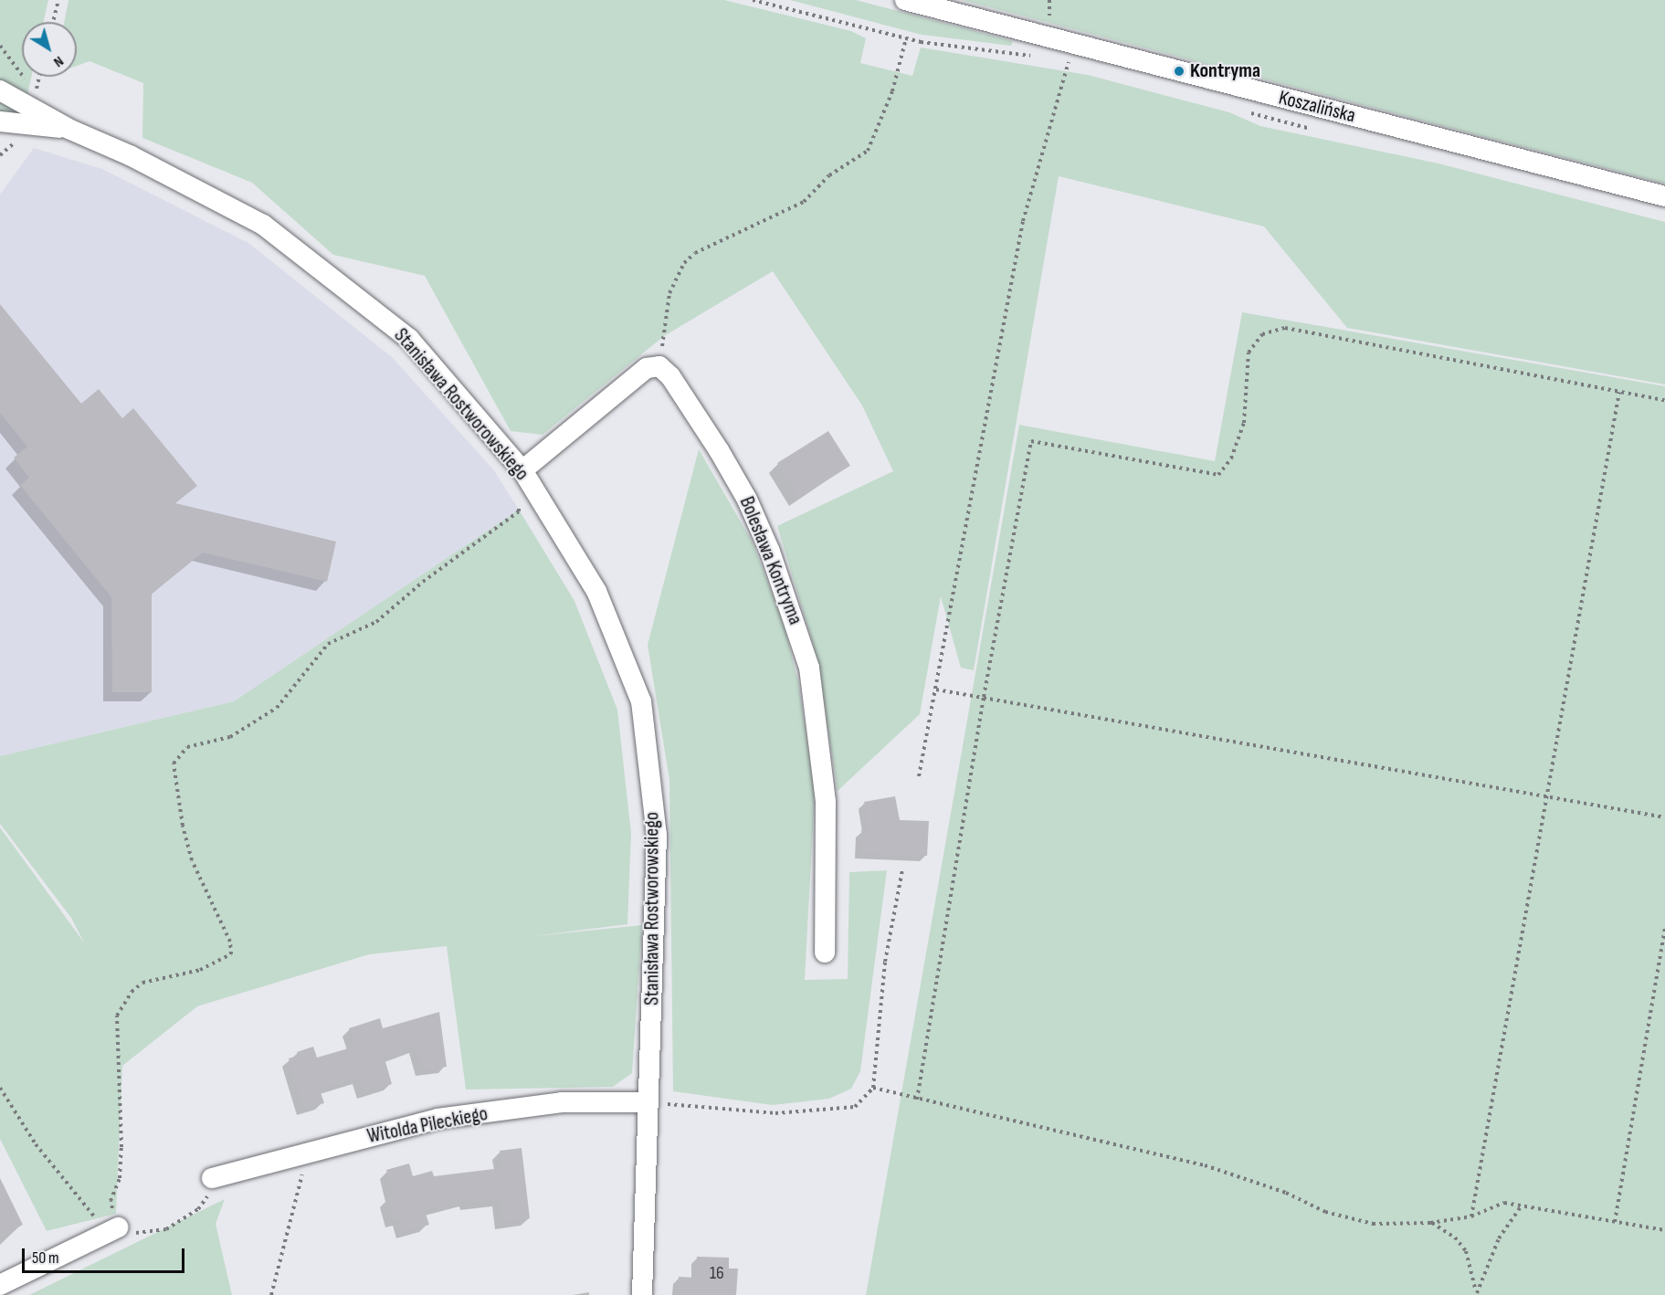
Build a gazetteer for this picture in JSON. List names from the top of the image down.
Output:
{
  "streets": {
    "street": [
      "Koszalińska",
      "Stanisława Rostworowskiego",
      "Bolesława Kontryma",
      "Witolda Pileckiego"
    ]
  },
  "crossings": [
    ["Stanisława Rostworowskiego", "Witolda Pileckiego"]
  ],
  "places": ["Kontryma"],
  "house_numbers": ["16"],
  "scale_bar": "50 m",
  "north": "bottom right"
}
